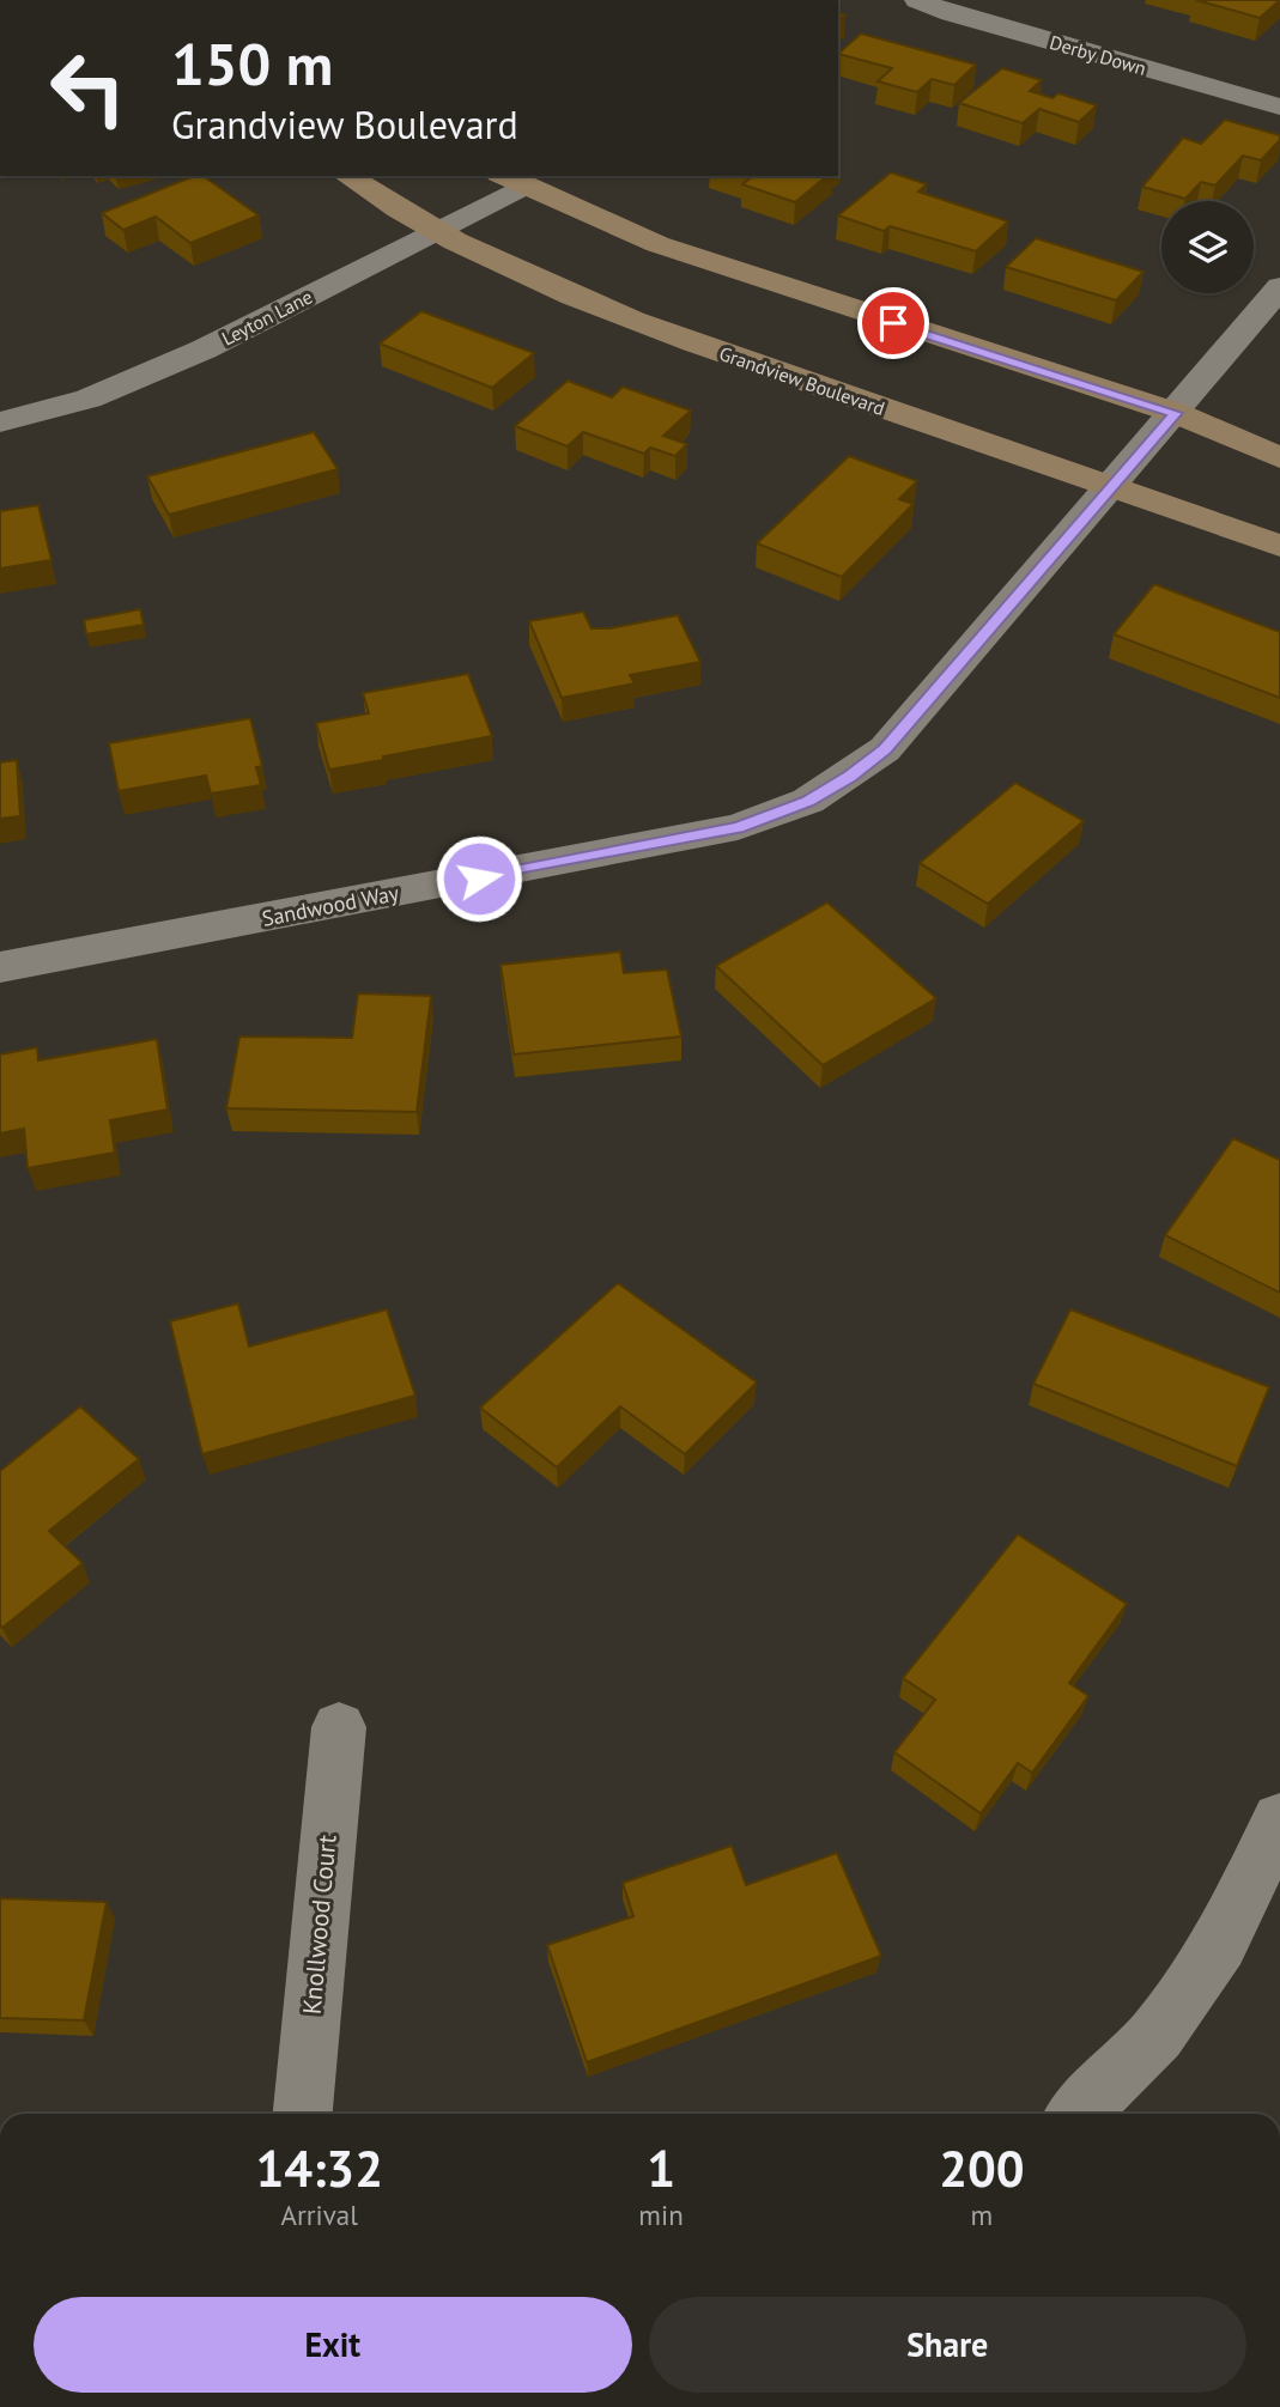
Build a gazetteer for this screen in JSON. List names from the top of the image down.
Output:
{
  "streets": {
    "street": [
      "Derby Down",
      "Leyton Lane",
      "Grandview Boulevard",
      "Sandwood Way",
      "Knollwood Court"
    ]
  },
  "crossings": [
    ["Leyton Lane", "Grandview Boulevard"],
    ["Grandview Boulevard", "Sandwood Way"]
  ],
  "page": {
    "turn": ["150 m", "Grandview Boulevard"],
    "eta": [
      "14:32",
      "Arrival",
      "1",
      "min",
      "200",
      "m"
    ],
    "buttons": ["Exit", "Share"]
  }
}
